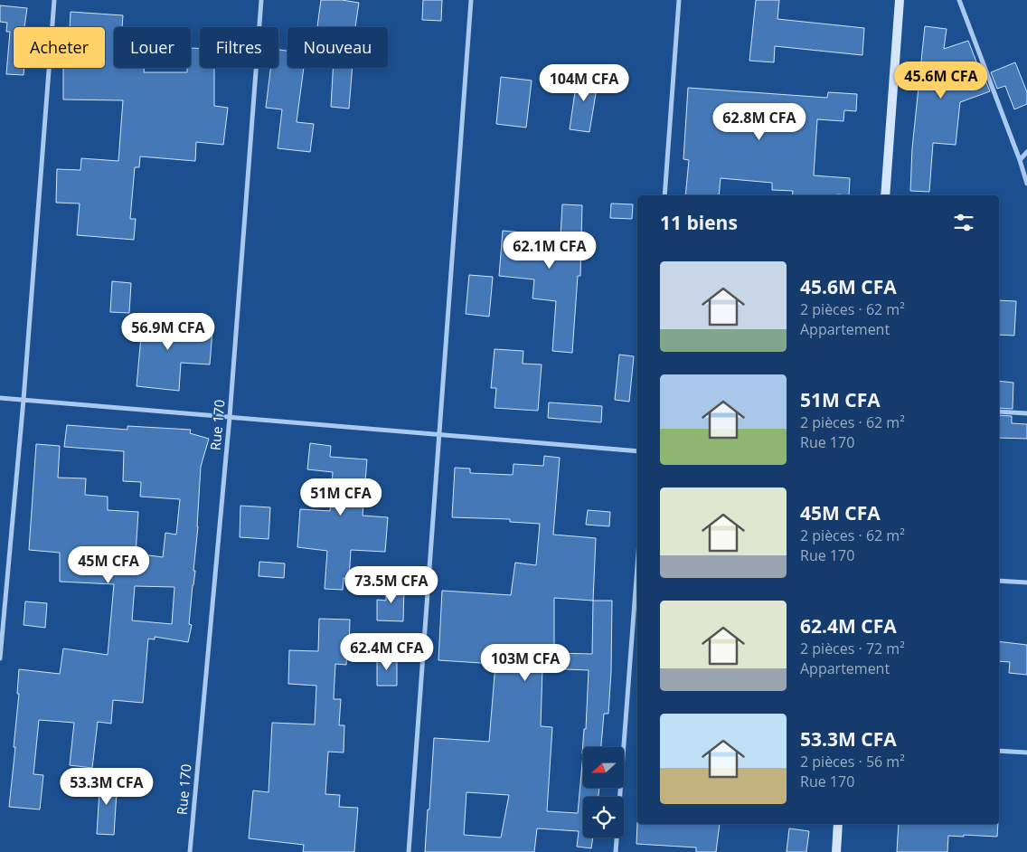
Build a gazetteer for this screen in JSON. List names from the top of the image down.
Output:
{
  "streets": {
    "street": ["Rue 170"]
  },
  "north": "left",
  "page": {
    "chip": [
      "Acheter",
      "Louer",
      "Filtres",
      "Nouveau"
    ],
    "price": [
      "45.6M CFA",
      "104M CFA",
      "62.8M CFA",
      "62.1M CFA",
      "56.9M CFA",
      "51M CFA",
      "45M CFA",
      "73.5M CFA",
      "62.4M CFA",
      "103M CFA",
      "53.3M CFA"
    ],
    "heading": "11 biens",
    "list": [
      {
        "name": "45.6M CFA",
        "note": "2 pièces · 62 m² · Appartement"
      },
      {
        "name": "51M CFA",
        "note": "2 pièces · 62 m² · Rue 170"
      },
      {
        "name": "45M CFA",
        "note": "2 pièces · 62 m² · Rue 170"
      },
      {
        "name": "62.4M CFA",
        "note": "2 pièces · 72 m² · Appartement"
      },
      {
        "name": "53.3M CFA",
        "note": "2 pièces · 56 m² · Rue 170"
      }
    ]
  }
}
